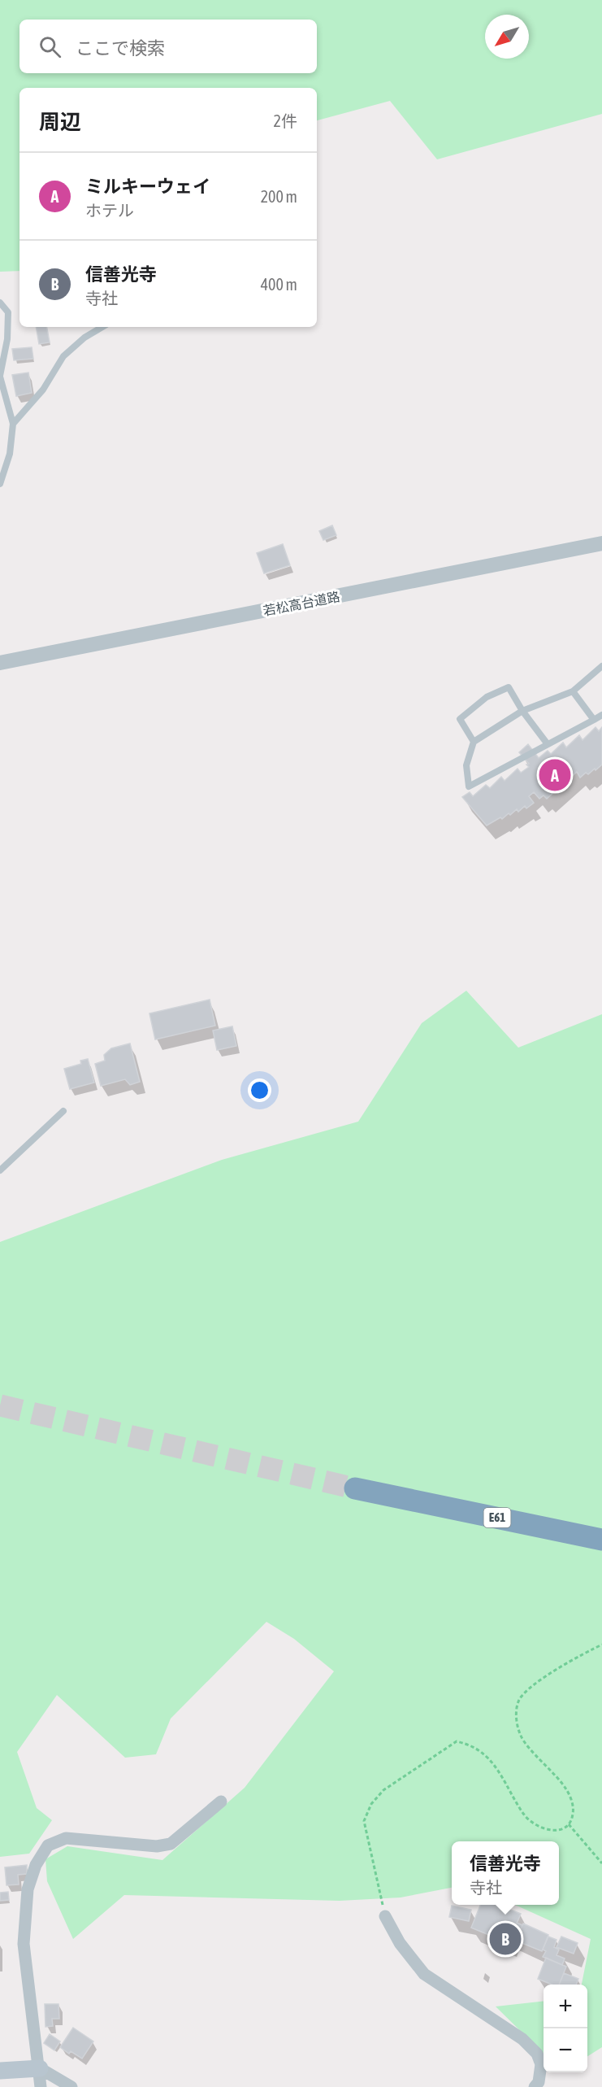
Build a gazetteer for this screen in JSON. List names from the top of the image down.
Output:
{
  "streets": {
    "highway": ["E61"],
    "street": ["若松高台道路"]
  },
  "north": "bottom left",
  "page": {
    "search": "ここで検索",
    "heading": ["周辺", "2件"],
    "list": [
      {
        "mark": "A",
        "name": "ミルキーウェイ",
        "note": "ホテル",
        "value": "200 m"
      },
      {
        "mark": "B",
        "name": "信善光寺",
        "note": "寺社",
        "value": "400 m"
      }
    ],
    "pins": ["A", "B"],
    "popup": ["信善光寺", "寺社"],
    "map_buttons": ["+", "−"]
  }
}
